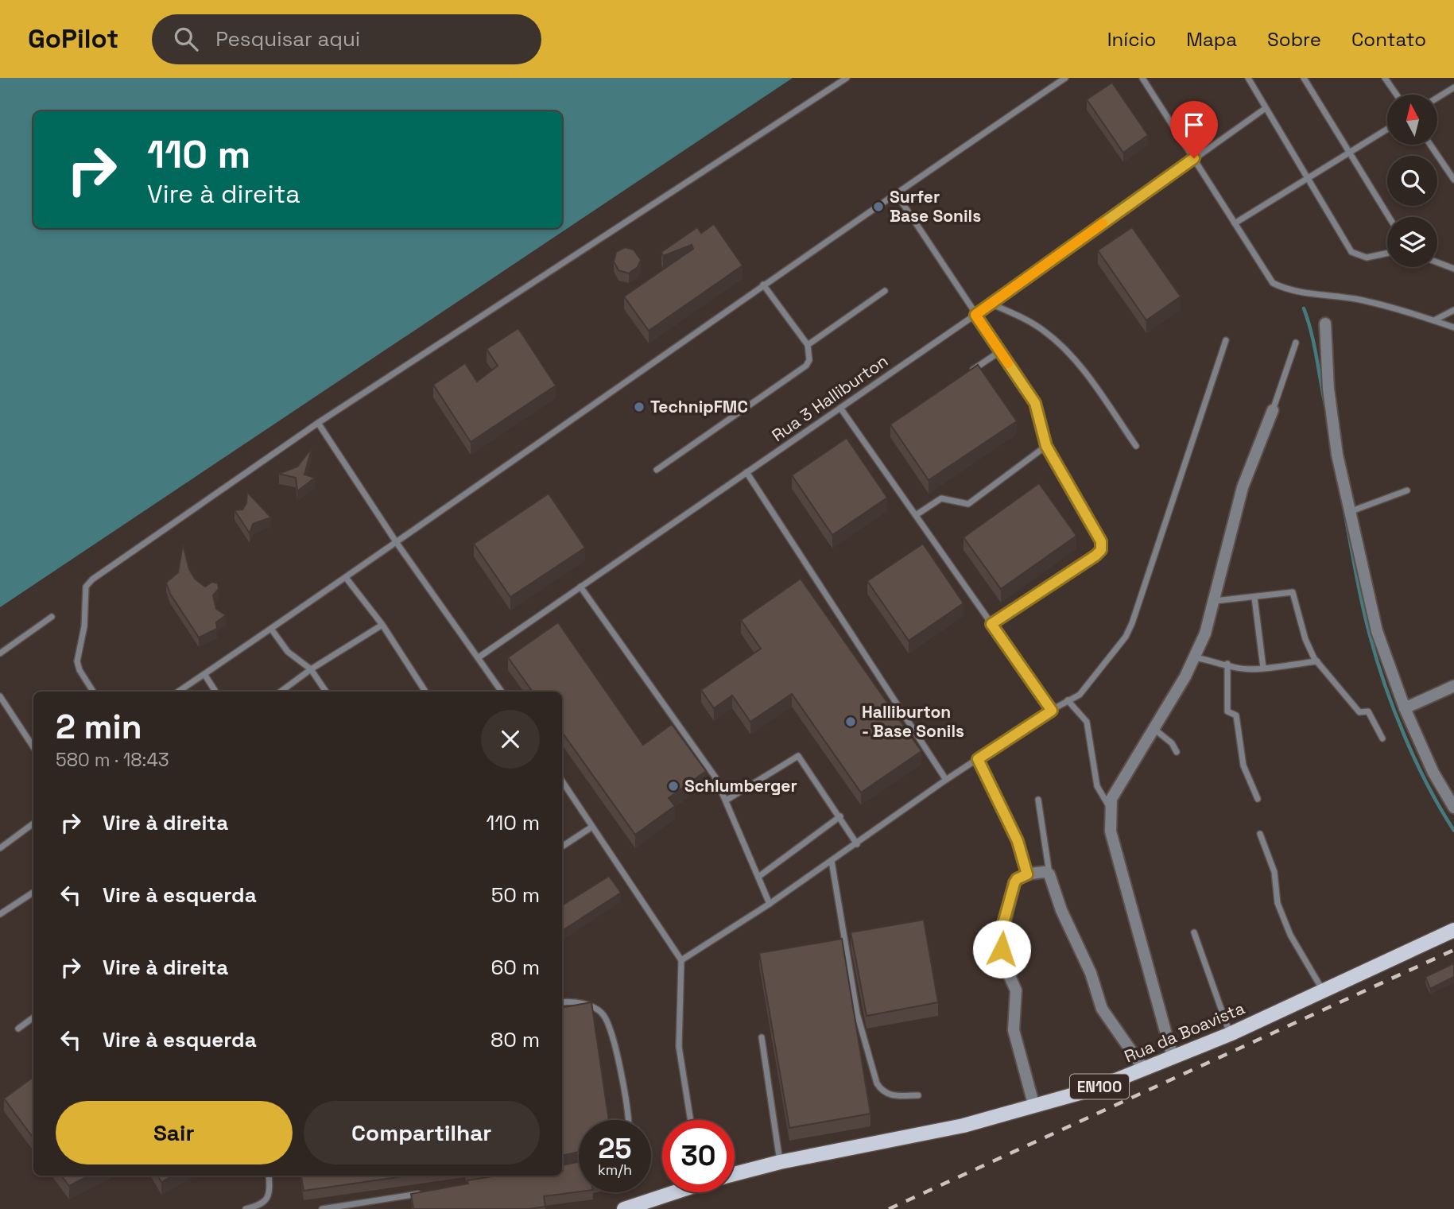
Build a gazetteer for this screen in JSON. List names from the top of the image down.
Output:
{
  "streets": {
    "main road": ["Rua da Boavista", "EN100"],
    "lane": ["Rua 3 Halliburton"]
  },
  "places": [
    "Surfer Base Sonils",
    "TechnipFMC",
    "Halliburton - Base Sonils",
    "Schlumberger"
  ],
  "north": "top",
  "page": {
    "header": "GoPilot",
    "search": "Pesquisar aqui",
    "nav": [
      "Início",
      "Mapa",
      "Sobre",
      "Contato"
    ],
    "turn": ["110 m", "Vire à direita"],
    "heading": ["2 min", "580 m · 18:43"],
    "list": [
      {
        "name": "Vire à direita",
        "value": "110 m"
      },
      {
        "name": "Vire à esquerda",
        "value": "50 m"
      },
      {
        "name": "Vire à direita",
        "value": "60 m"
      },
      {
        "name": "Vire à esquerda",
        "value": "80 m"
      }
    ],
    "buttons": ["Sair", "Compartilhar"],
    "speed": "25 km/h",
    "limit": "30"
  }
}
